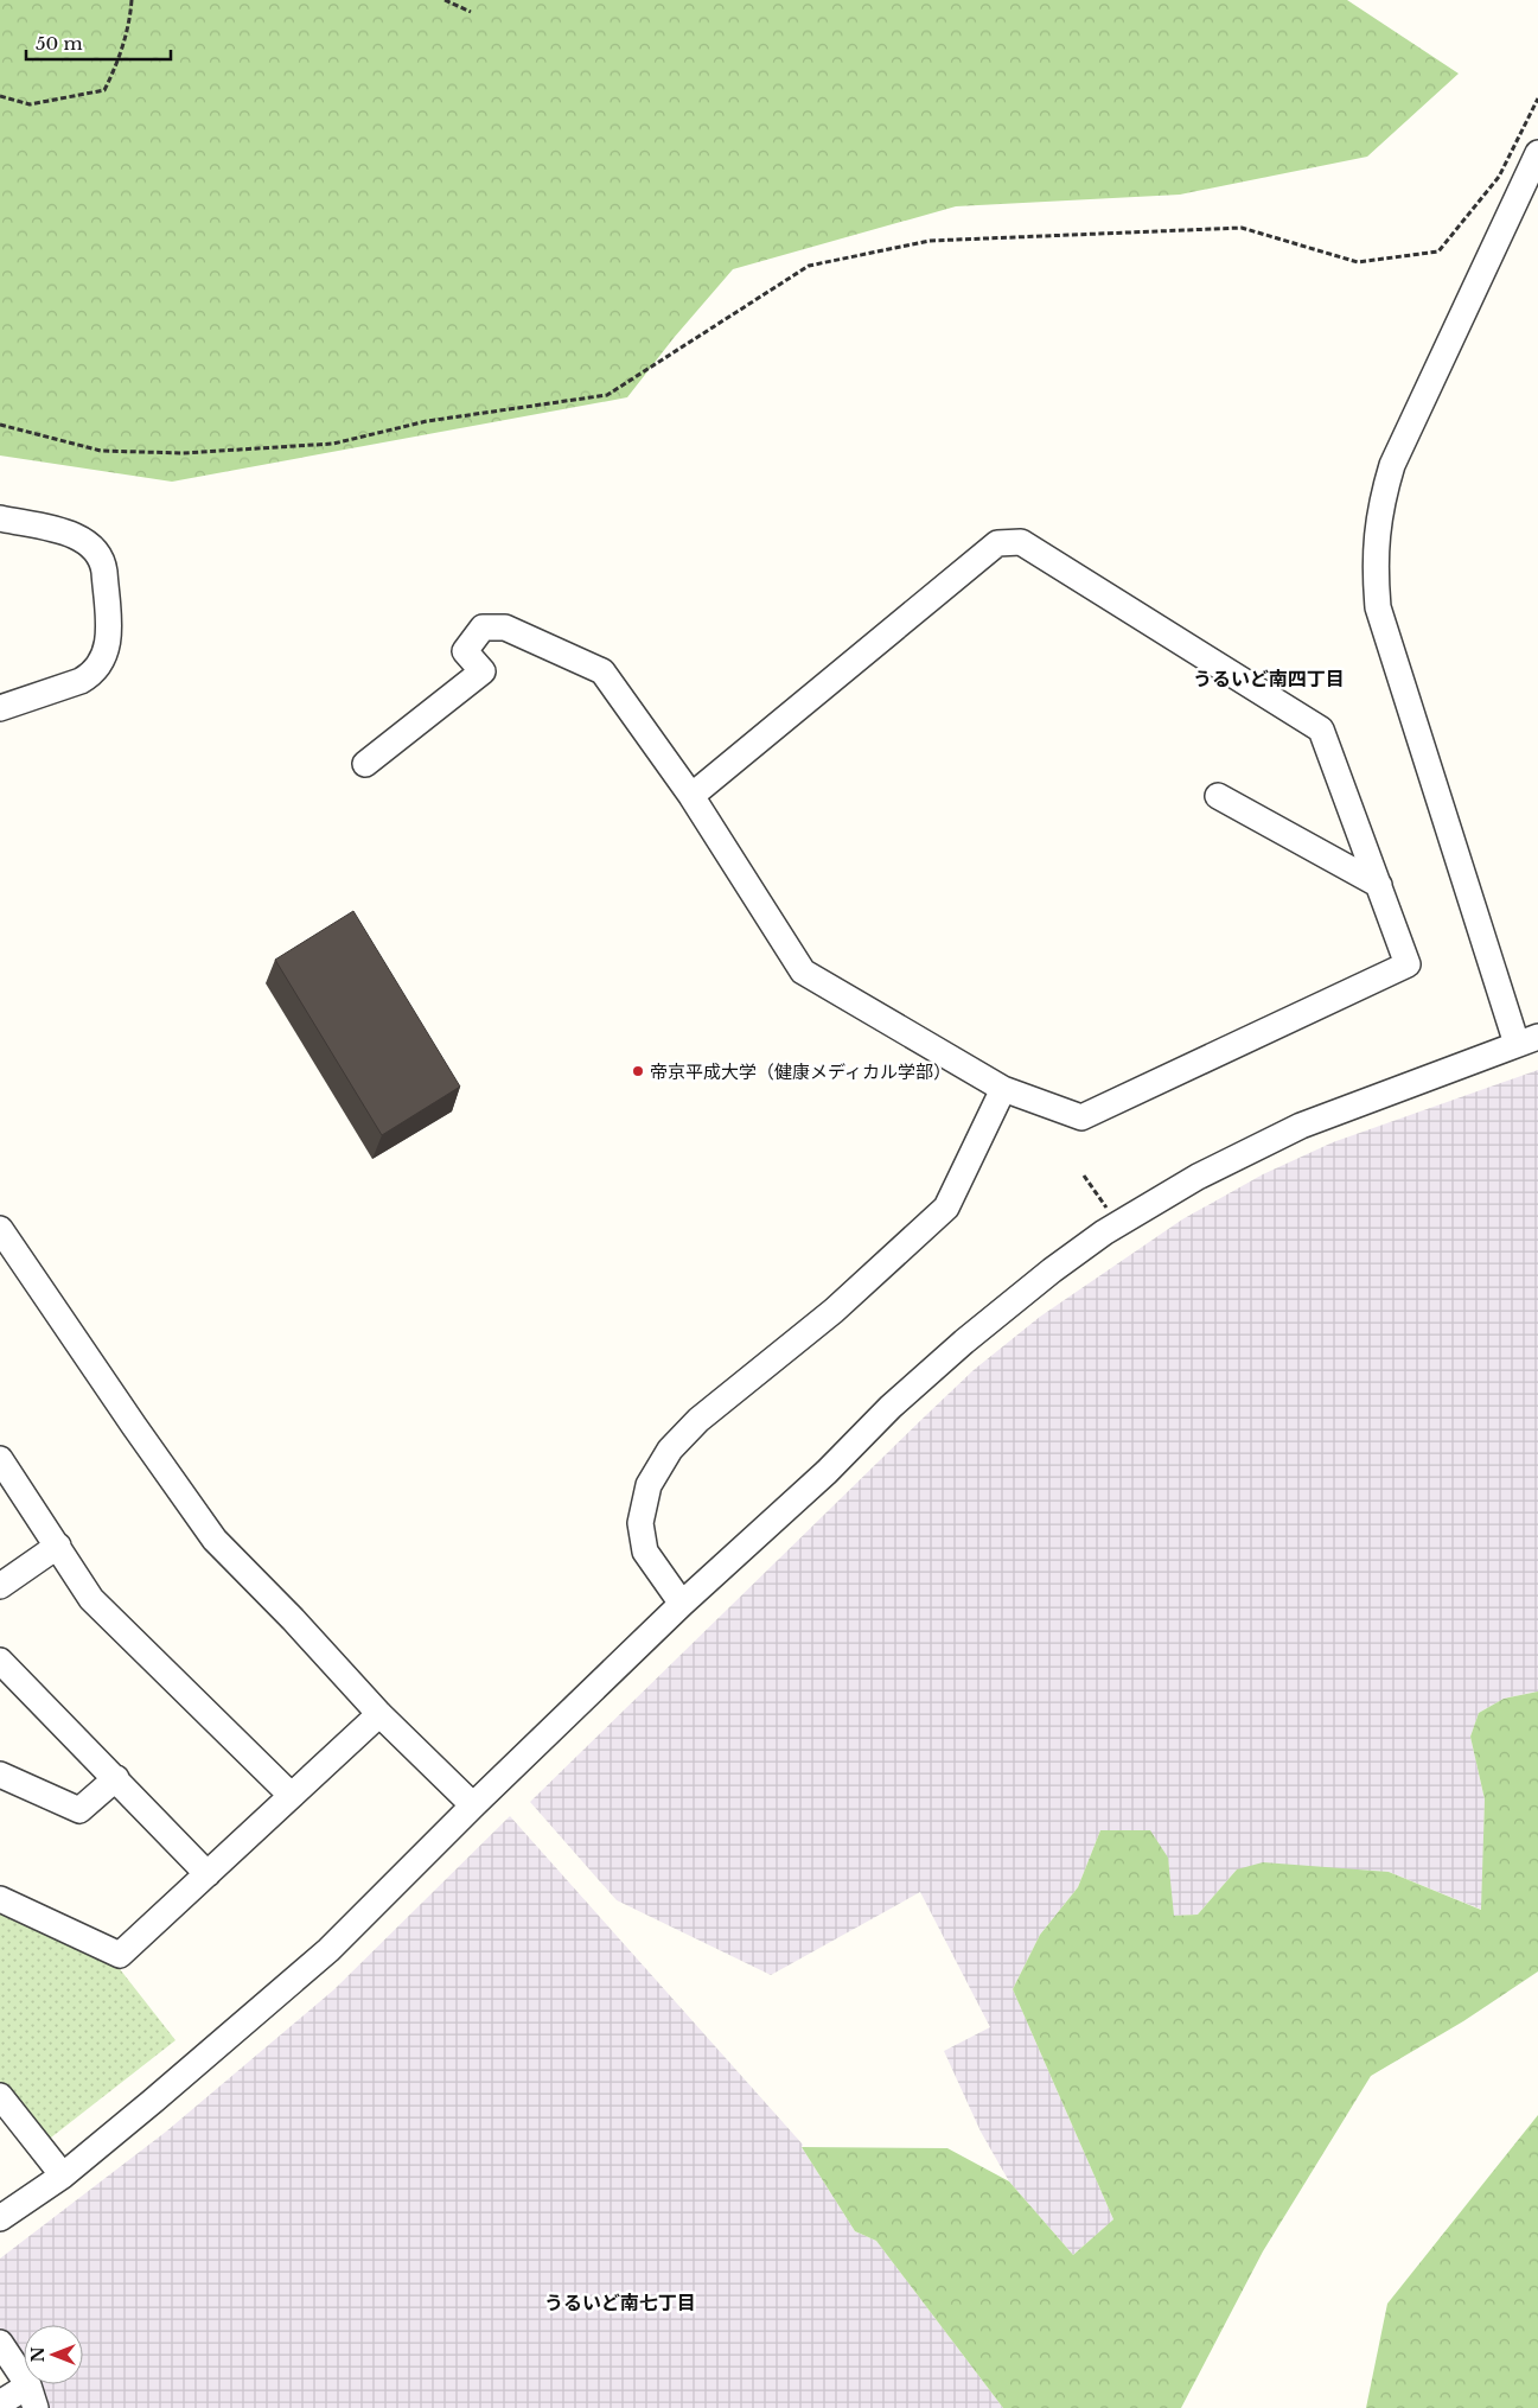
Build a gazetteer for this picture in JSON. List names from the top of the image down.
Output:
{
  "districts": ["うるいど南四丁目", "うるいど南七丁目"],
  "places": ["帝京平成大学（健康メディカル学部）"],
  "scale_bar": "50 m",
  "north": "left"
}
